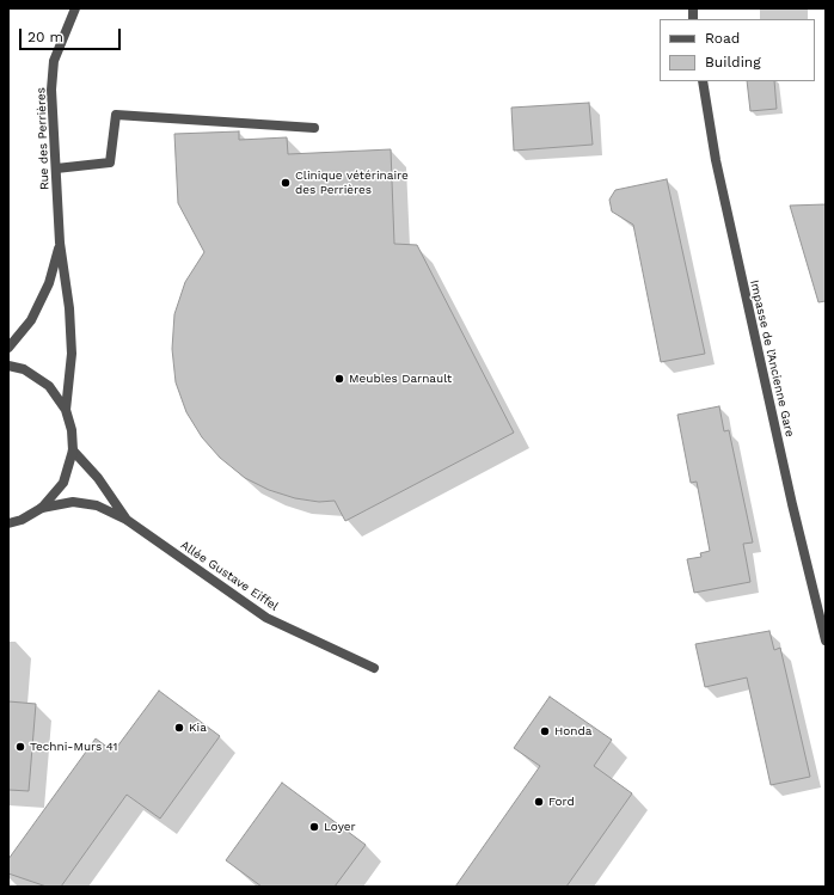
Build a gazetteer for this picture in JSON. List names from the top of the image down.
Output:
{
  "streets": {
    "street": ["Rue des Perrières", "Impasse de l’Ancienne Gare", "Allée Gustave Eiffel"]
  },
  "places": [
    "Clinique vétérinaire des Perrières",
    "Meubles Darnault",
    "Kia",
    "Honda",
    "Techni-Murs 41",
    "Ford",
    "Loyer"
  ],
  "legend": ["Road", "Building"],
  "scale_bar": "20 m"
}
